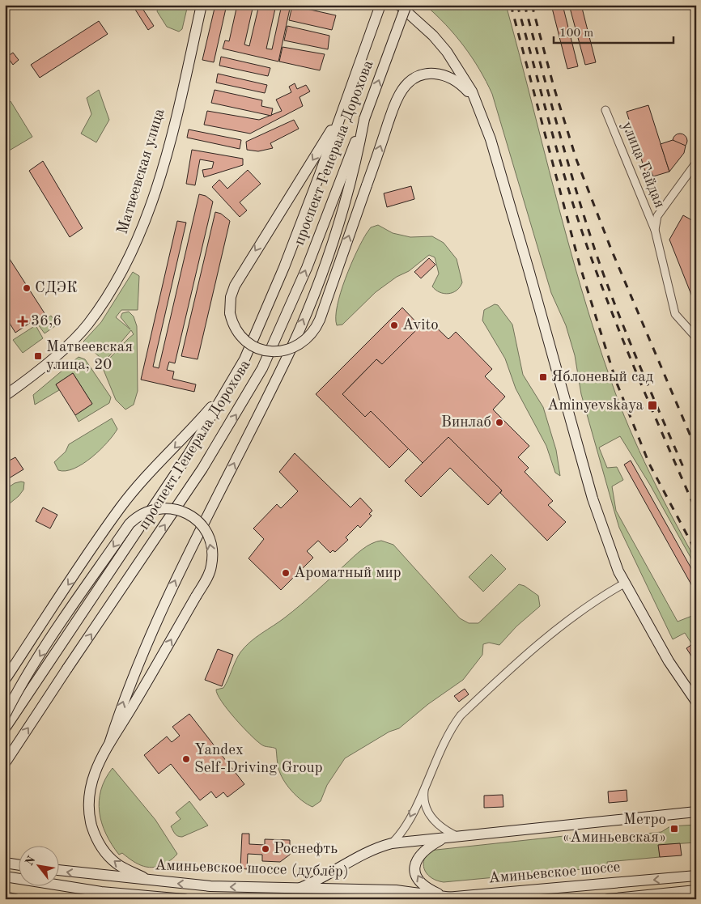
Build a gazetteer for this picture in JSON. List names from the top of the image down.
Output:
{
  "streets": {
    "main road": [
      "проспект Генерала Дорохова",
      "Матвеевская улица",
      "Аминьевское шоссе (дублёр)",
      "Аминьевское шоссе"
    ],
    "street": ["улица Гайдая"]
  },
  "crossings": [
    ["Аминьевское шоссе (дублёр)", "Аминьевское шоссе"]
  ],
  "places": {
    "other": [
      "СДЭК",
      "Avito",
      "Винлаб",
      "Ароматный мир",
      "Yandex Self-Driving Group",
      "Роснефть"
    ],
    "health": ["36,6"],
    "transit": [
      "Матвеевская улица, 20",
      "Яблоневый сад",
      "Aminyevskaya",
      "Метро «Аминьевская»"
    ]
  },
  "scale_bar": "100 m",
  "north": "top left"
}
